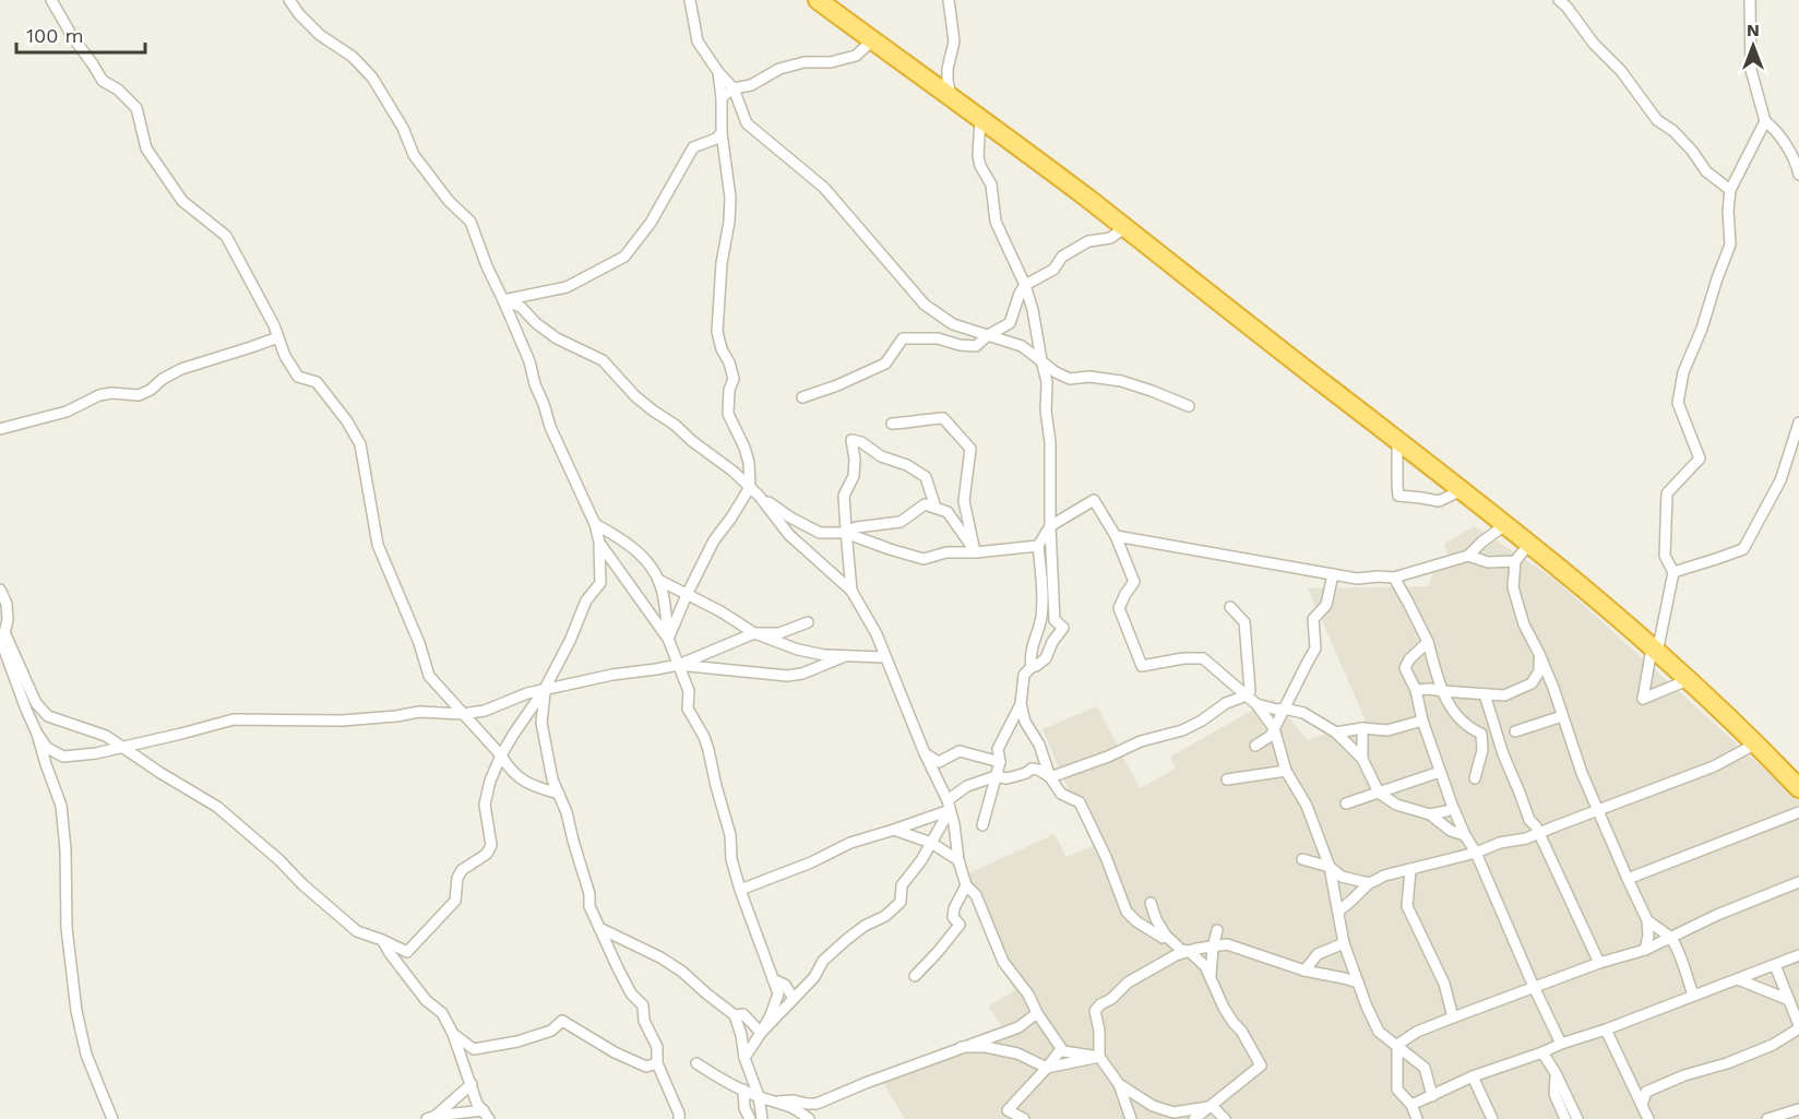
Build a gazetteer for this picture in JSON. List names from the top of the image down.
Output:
{
  "scale_bar": "100 m",
  "north": "top"
}
